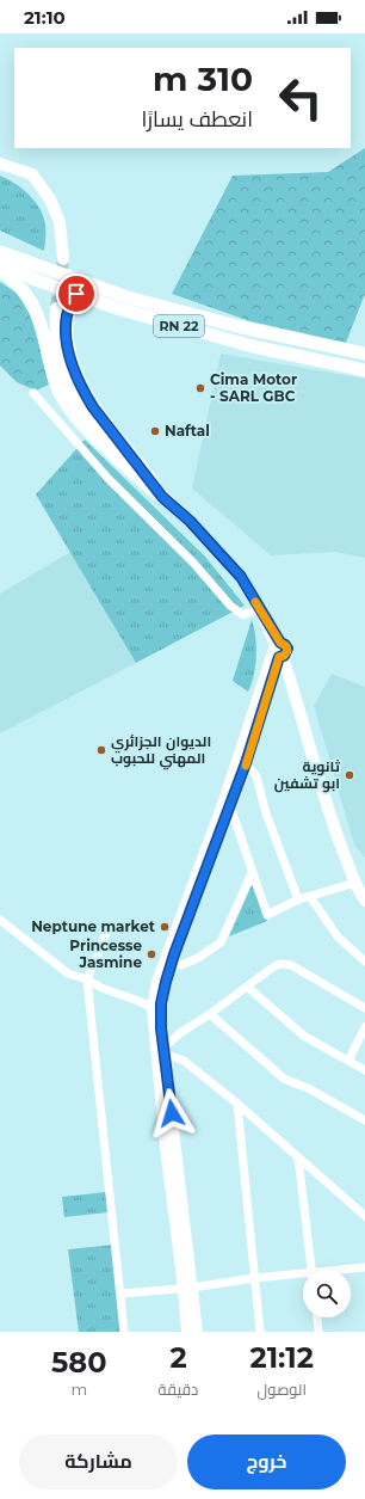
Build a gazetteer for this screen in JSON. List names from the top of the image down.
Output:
{
  "streets": {
    "main road": ["RN 22"]
  },
  "places": [
    "Cima Motor - SARL GBC",
    "Naftal",
    "الديوان الجزائري المهني للحبوب",
    "ثانوية ابو تشفين",
    "Neptune market",
    "Princesse Jasmine"
  ],
  "page": {
    "status": "21:10",
    "turn": ["310 m", "انعطف يسارًا"],
    "eta": [
      "21:12",
      "الوصول",
      "2",
      "دقيقة",
      "580",
      "m"
    ],
    "buttons": ["خروج", "مشاركة"]
  }
}
